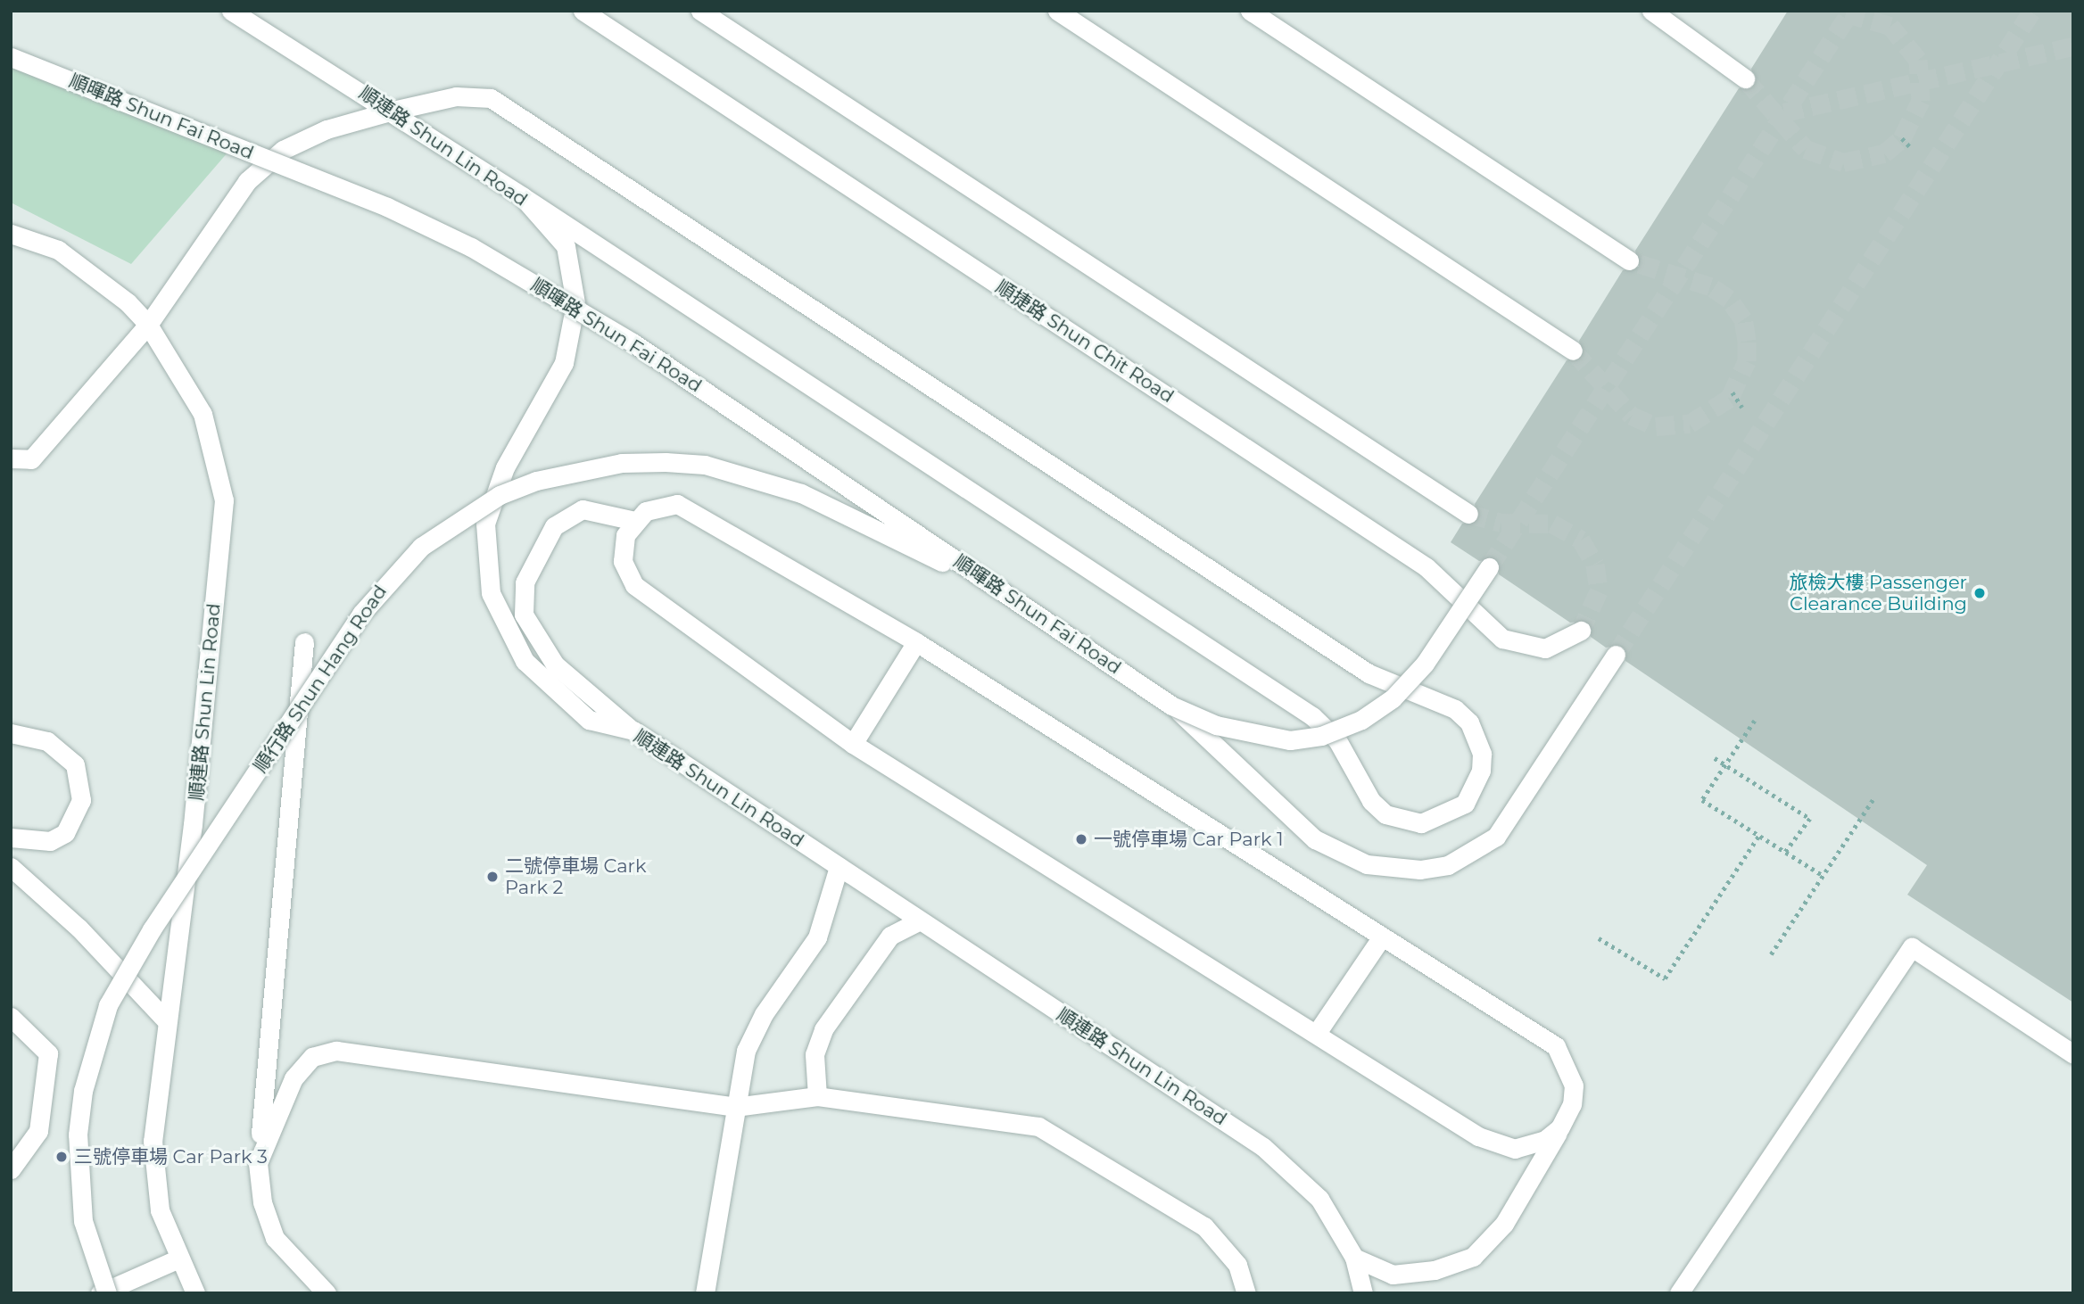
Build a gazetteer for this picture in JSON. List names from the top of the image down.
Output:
{
  "streets": {
    "street": [
      "順暉路 Shun Fai Road",
      "順連路 Shun Lin Road",
      "順捷路 Shun Chit Road",
      "順行路 Shun Hang Road"
    ]
  },
  "crossings": [
    ["順暉路 Shun Fai Road", "順行路 Shun Hang Road"]
  ],
  "places": [
    "旅檢大樓 Passenger Clearance Building",
    "一號停車場 Car Park 1",
    "二號停車場 Cark Park 2",
    "三號停車場 Car Park 3"
  ]
}
